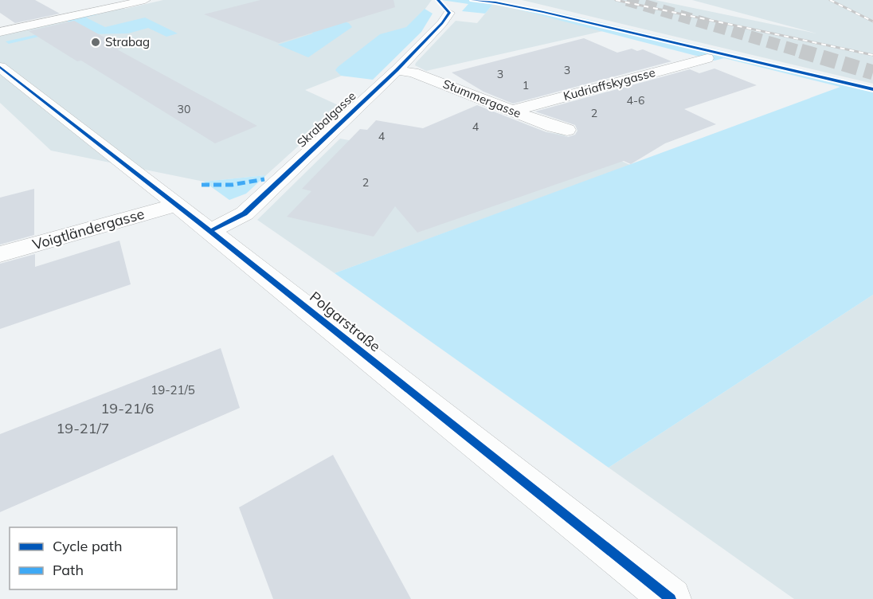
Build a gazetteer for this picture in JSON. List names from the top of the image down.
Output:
{
  "streets": {
    "street": [
      "Kudriaffskygasse",
      "Stummergasse",
      "Skrabalgasse",
      "Voigtländergasse",
      "Polgarstraße"
    ]
  },
  "crossings": [
    ["Kudriaffskygasse", "Stummergasse"],
    ["Stummergasse", "Skrabalgasse"],
    ["Skrabalgasse", "Polgarstraße"],
    ["Voigtländergasse", "Polgarstraße"]
  ],
  "places": ["Strabag"],
  "house_numbers": [
    "3",
    "3",
    "1",
    "4-6",
    "30",
    "2",
    "4",
    "4",
    "2",
    "19-21/5",
    "19-21/6",
    "19-21/7"
  ],
  "legend": ["Cycle path", "Path"]
}
